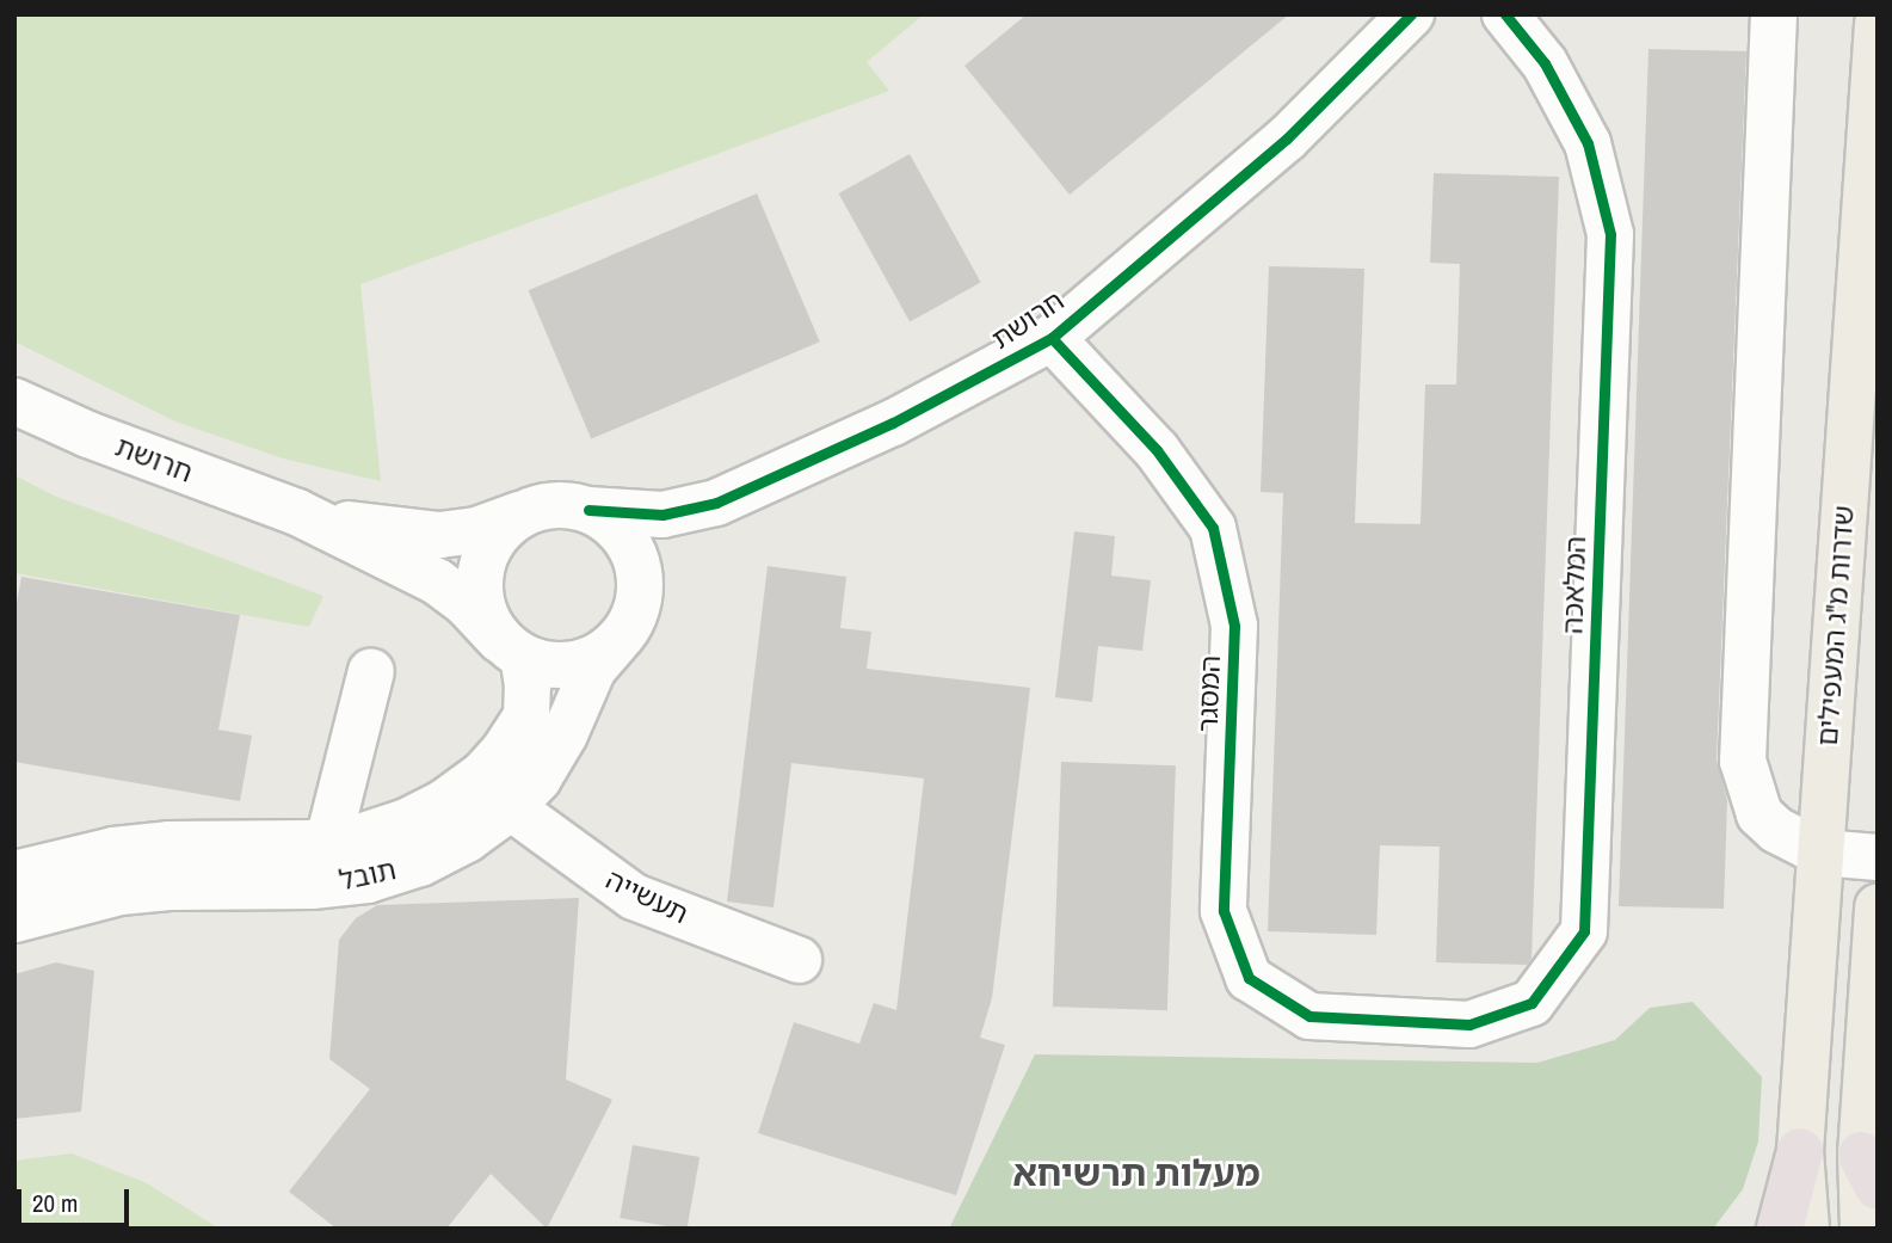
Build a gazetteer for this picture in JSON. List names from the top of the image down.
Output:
{
  "streets": {
    "main road": ["שדרות מ\"ג המעפילים"],
    "street": [
      "חרושת",
      "המלאכה",
      "המסגר",
      "תובל",
      "תעשייה"
    ]
  },
  "crossings": [
    ["חרושת", "המסגר"],
    ["חרושת", "תובל"],
    ["המלאכה", "המסגר"],
    ["תובל", "תעשייה"]
  ],
  "districts": ["מעלות תרשיחא"],
  "scale_bar": "20 m"
}
